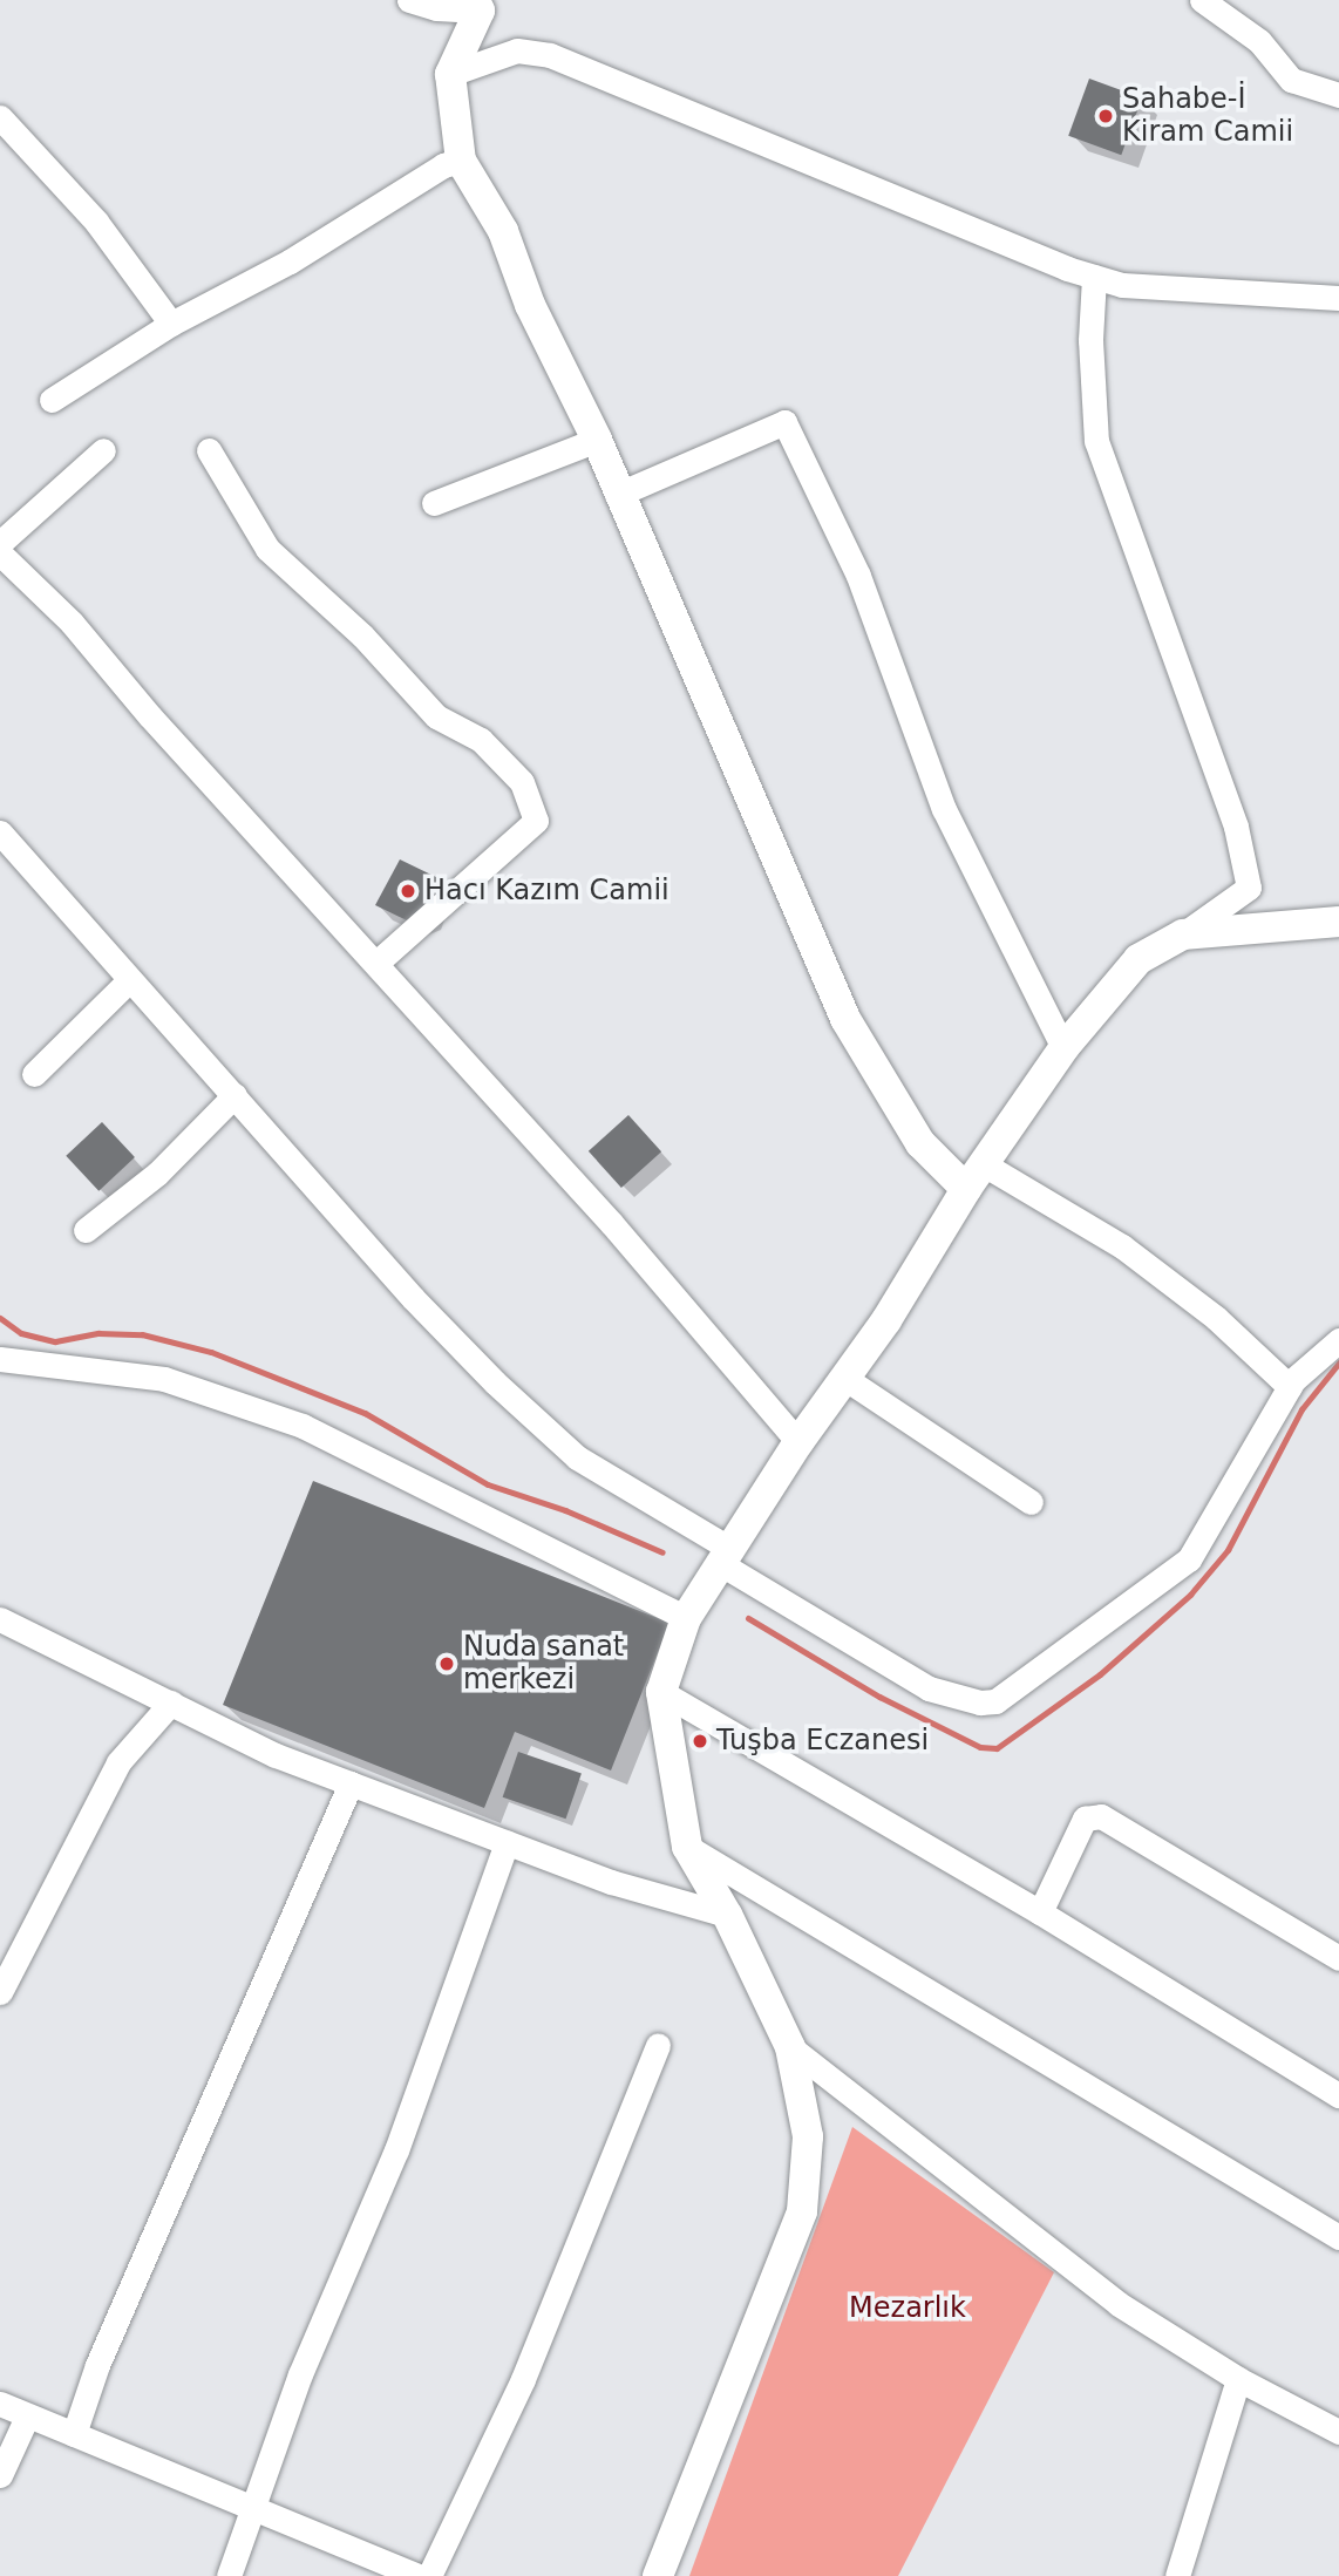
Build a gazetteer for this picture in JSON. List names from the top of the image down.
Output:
{
  "parks": ["Mezarlık"],
  "places": [
    "Sahabe-İ Kiram Camii",
    "Hacı Kazım Camii",
    "Nuda sanat merkezi",
    "Tuşba Eczanesi"
  ]
}
